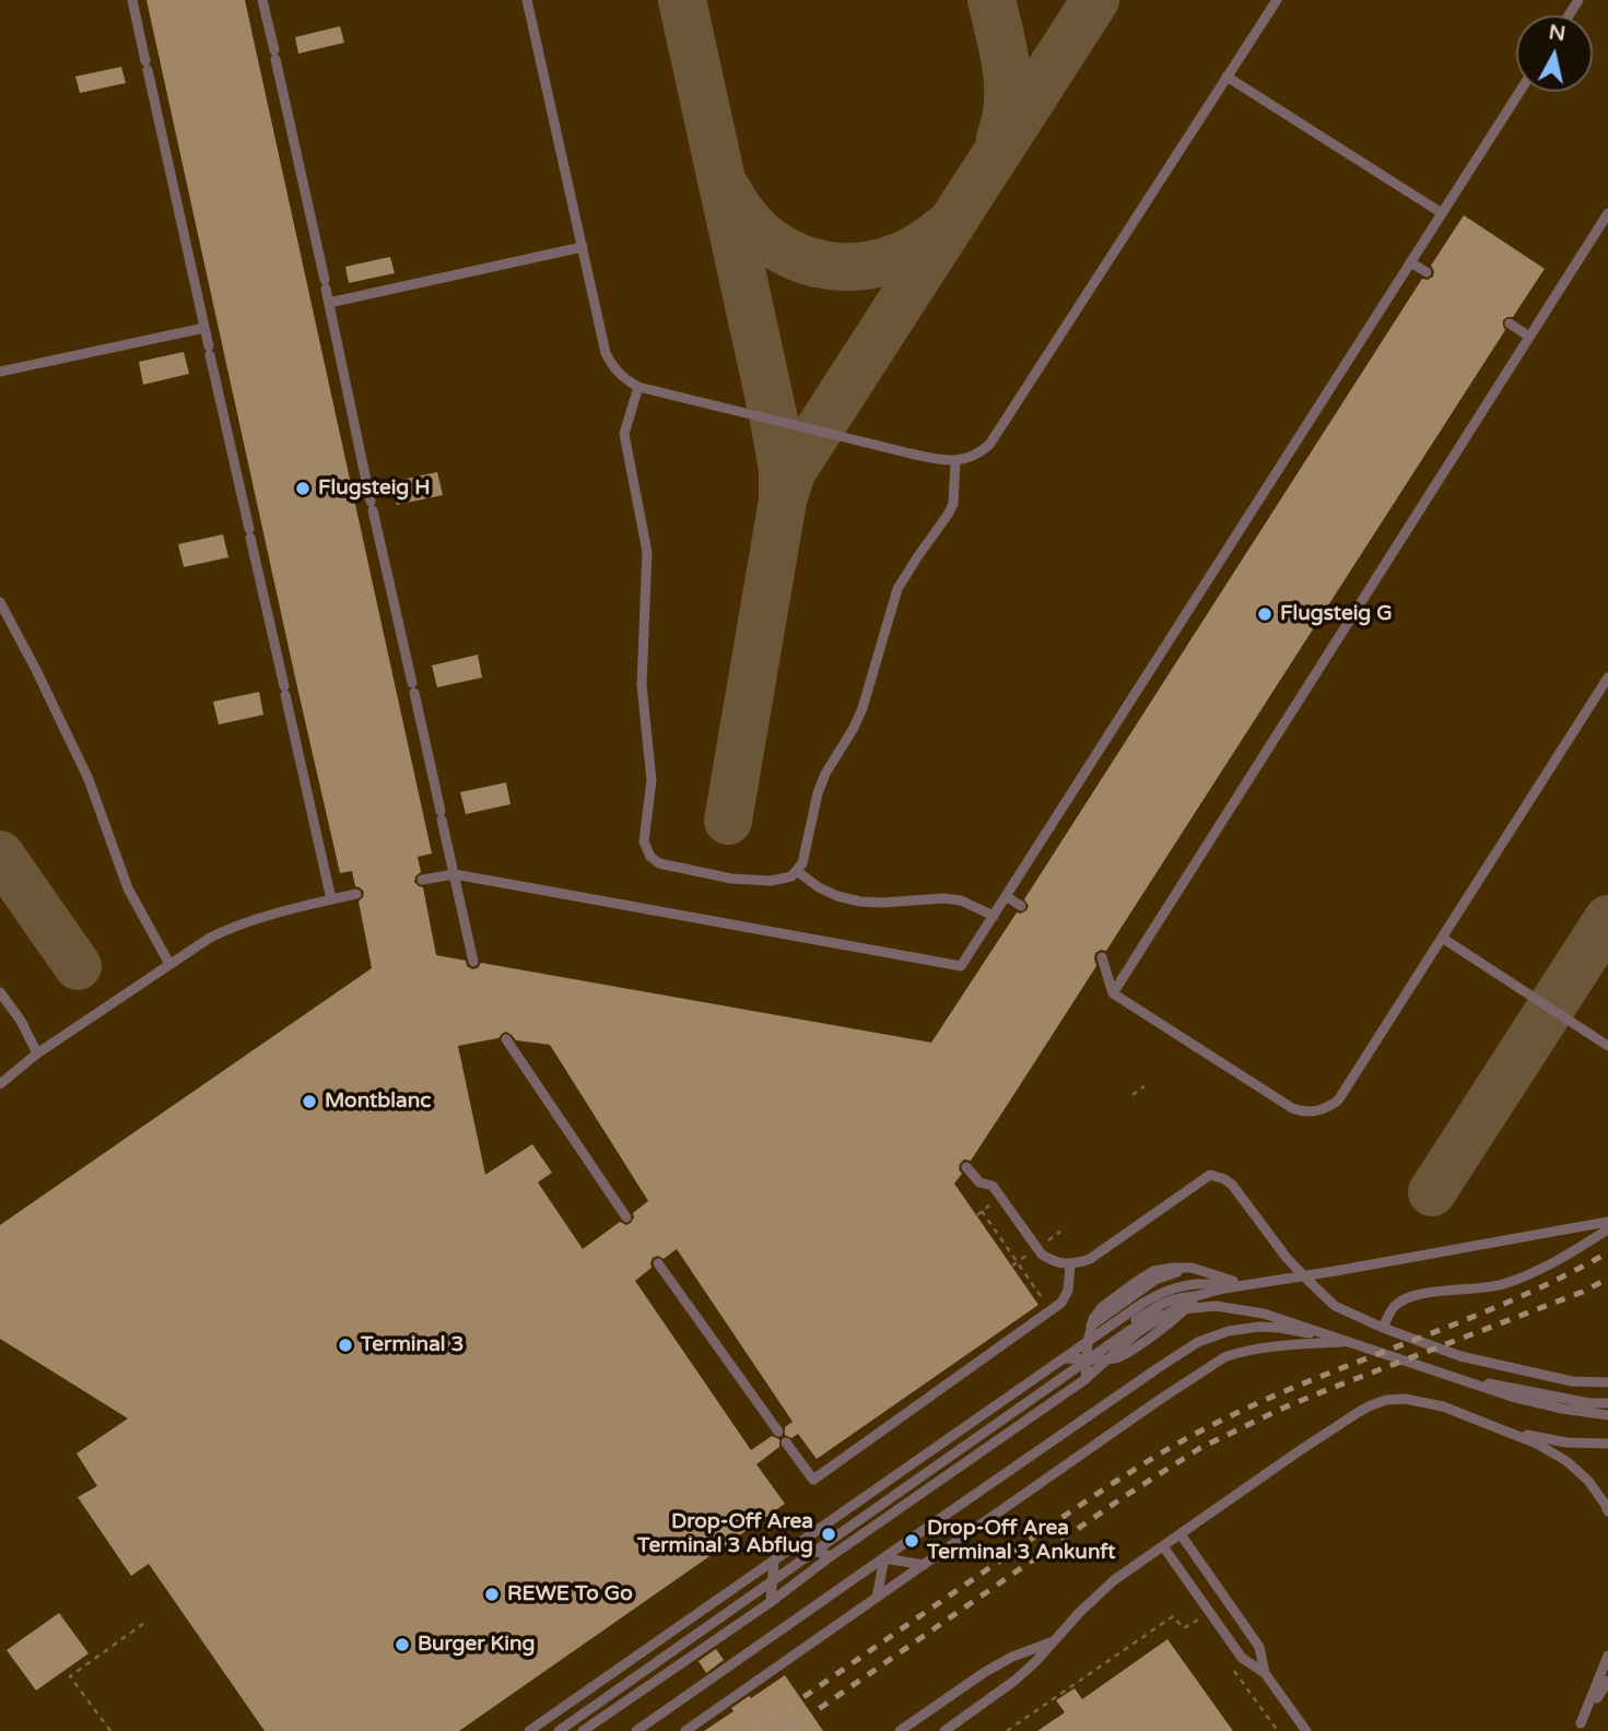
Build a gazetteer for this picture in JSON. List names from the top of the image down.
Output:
{
  "places": [
    "Flugsteig H",
    "Flugsteig G",
    "Montblanc",
    "Terminal 3",
    "Drop-Off Area Terminal 3 Abflug",
    "Drop-Off Area Terminal 3 Ankunft",
    "REWE To Go",
    "Burger King"
  ],
  "north": "top"
}
